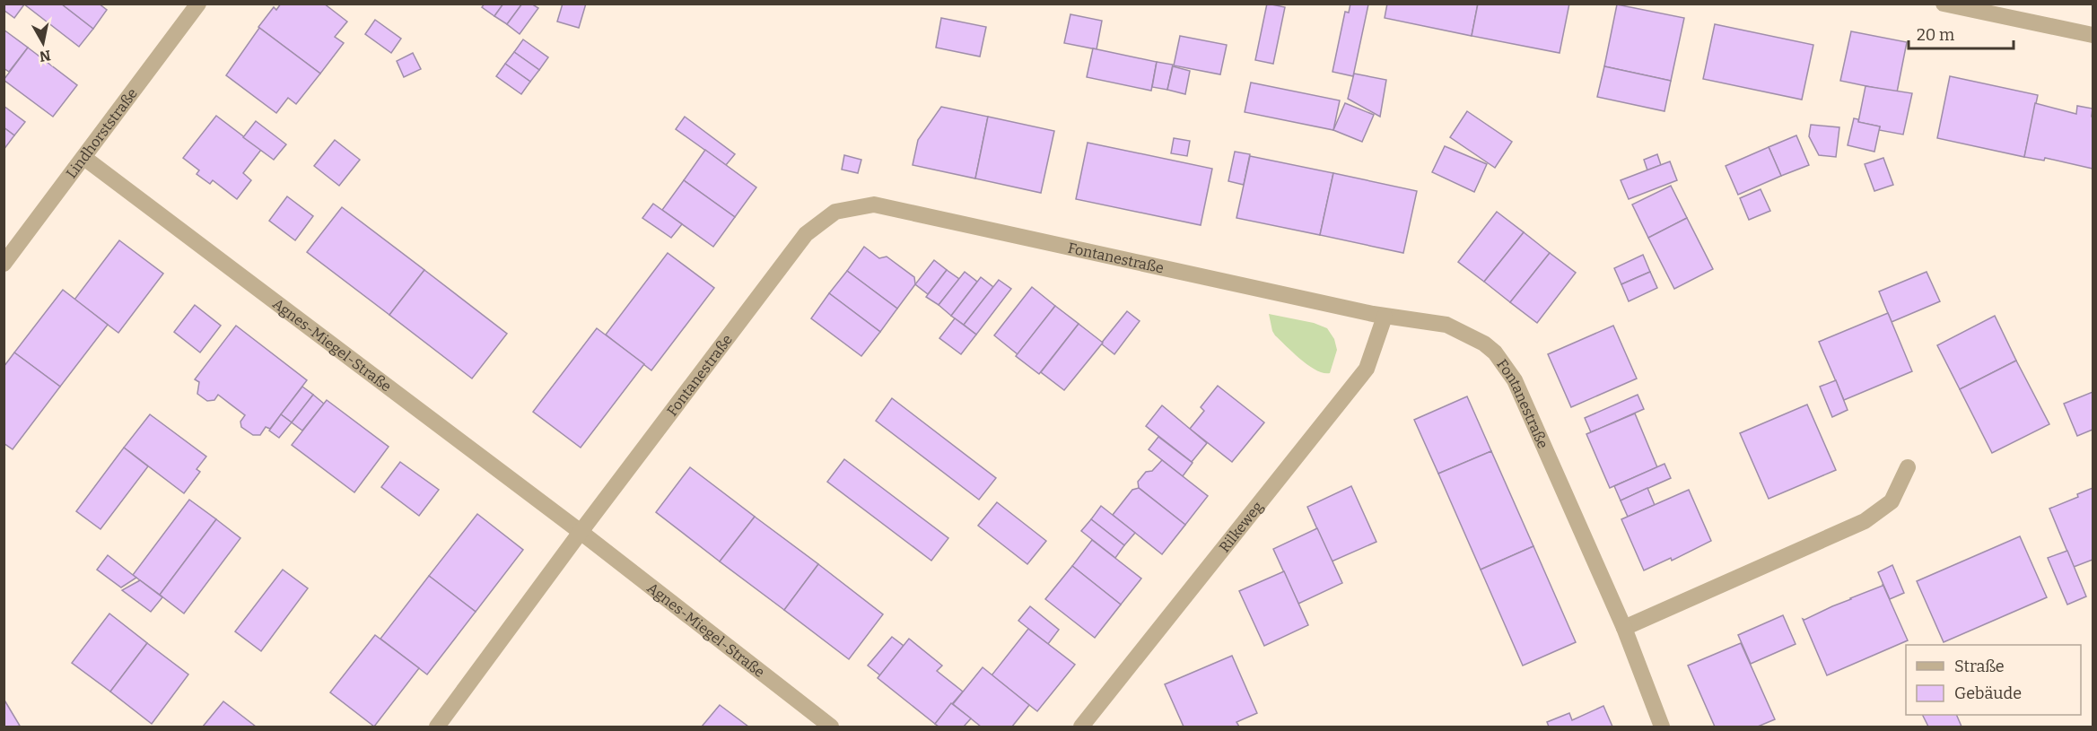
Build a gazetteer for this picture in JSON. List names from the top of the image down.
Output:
{
  "streets": {
    "street": [
      "Lindhorststraße",
      "Fontanestraße",
      "Agnes-Miegel-Straße",
      "Rilkeweg"
    ]
  },
  "crossings": [
    ["Lindhorststraße", "Agnes-Miegel-Straße"],
    ["Fontanestraße", "Agnes-Miegel-Straße"],
    ["Fontanestraße", "Rilkeweg"]
  ],
  "legend": ["Straße", "Gebäude"],
  "scale_bar": "20 m",
  "north": "bottom"
}
